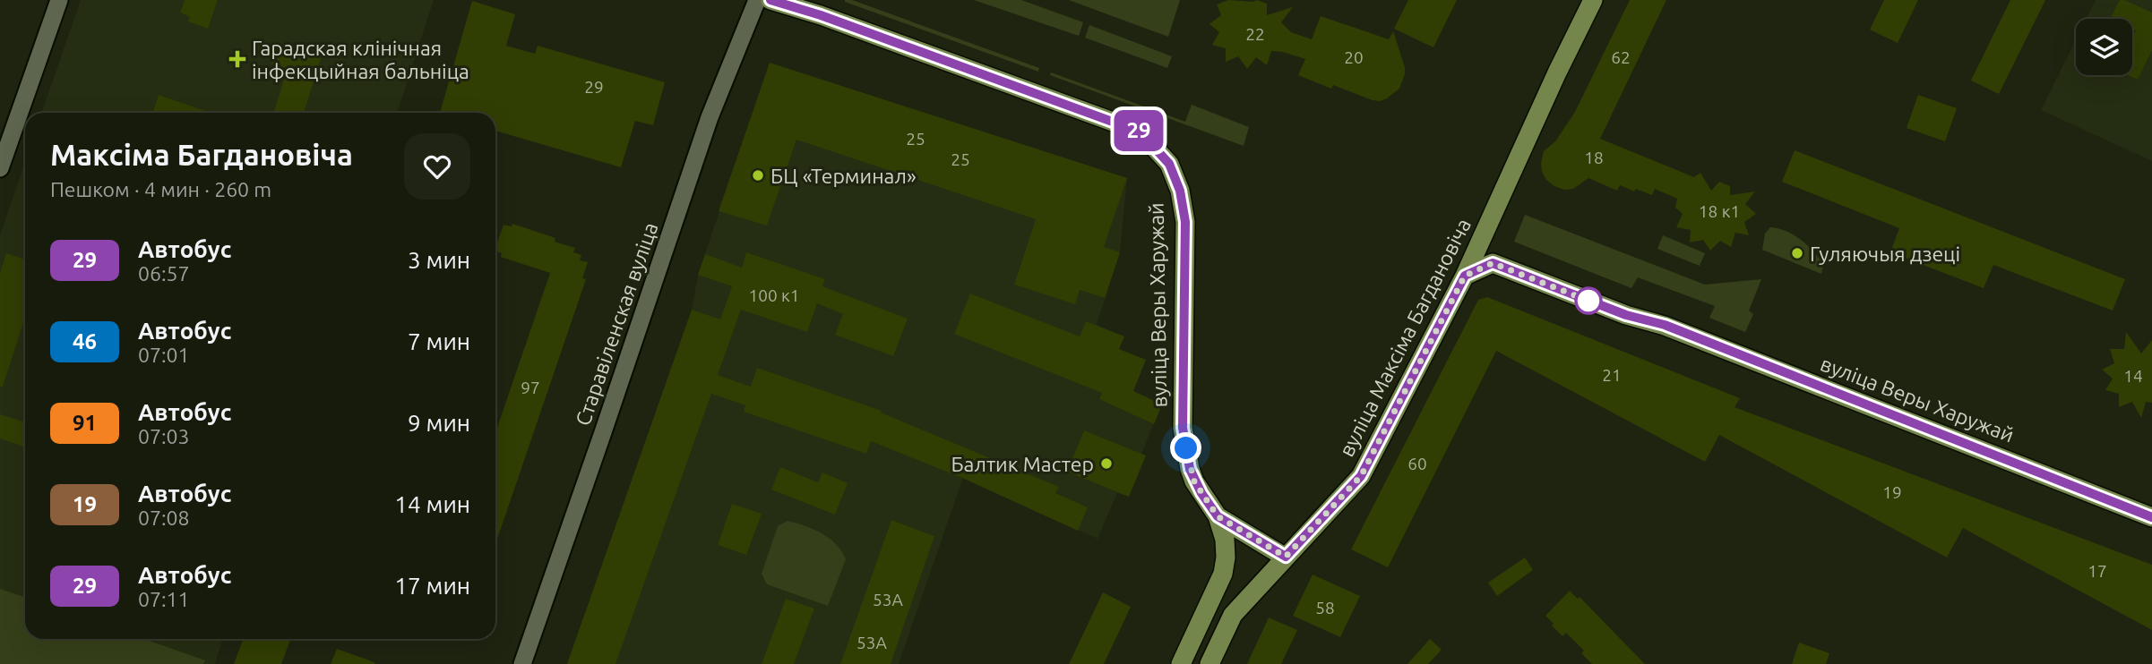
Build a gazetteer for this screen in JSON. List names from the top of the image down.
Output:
{
  "streets": {
    "main road": ["вуліца Веры Харужай", "вуліца Максіма Багдановіча"],
    "street": ["Старавіленская вуліца"]
  },
  "crossings": [
    ["вуліца Веры Харужай", "вуліца Максіма Багдановіча"]
  ],
  "places": {
    "health": ["Гарадская клінічная інфекцыйная бальніца"],
    "other": ["БЦ «Терминал»", "Гуляючыя дзеці", "Балтик Мастер"]
  },
  "lines": ["bus line 29"],
  "house_numbers": [
    "22",
    "20",
    "62",
    "29",
    "25",
    "18",
    "25",
    "18 к1",
    "100 к1",
    "21",
    "14",
    "97",
    "60",
    "19",
    "17",
    "53А",
    "58",
    "53А"
  ],
  "page": {
    "on_map": "29",
    "heading": ["Максіма Багдановіча", "Пешком · 4 мин · 260 m"],
    "list": [
      {
        "mark": "29",
        "name": "Автобус",
        "note": "06:57",
        "value": "3 мин"
      },
      {
        "mark": "46",
        "name": "Автобус",
        "note": "07:01",
        "value": "7 мин"
      },
      {
        "mark": "91",
        "name": "Автобус",
        "note": "07:03",
        "value": "9 мин"
      },
      {
        "mark": "19",
        "name": "Автобус",
        "note": "07:08",
        "value": "14 мин"
      },
      {
        "mark": "29",
        "name": "Автобус",
        "note": "07:11",
        "value": "17 мин"
      }
    ]
  }
}
